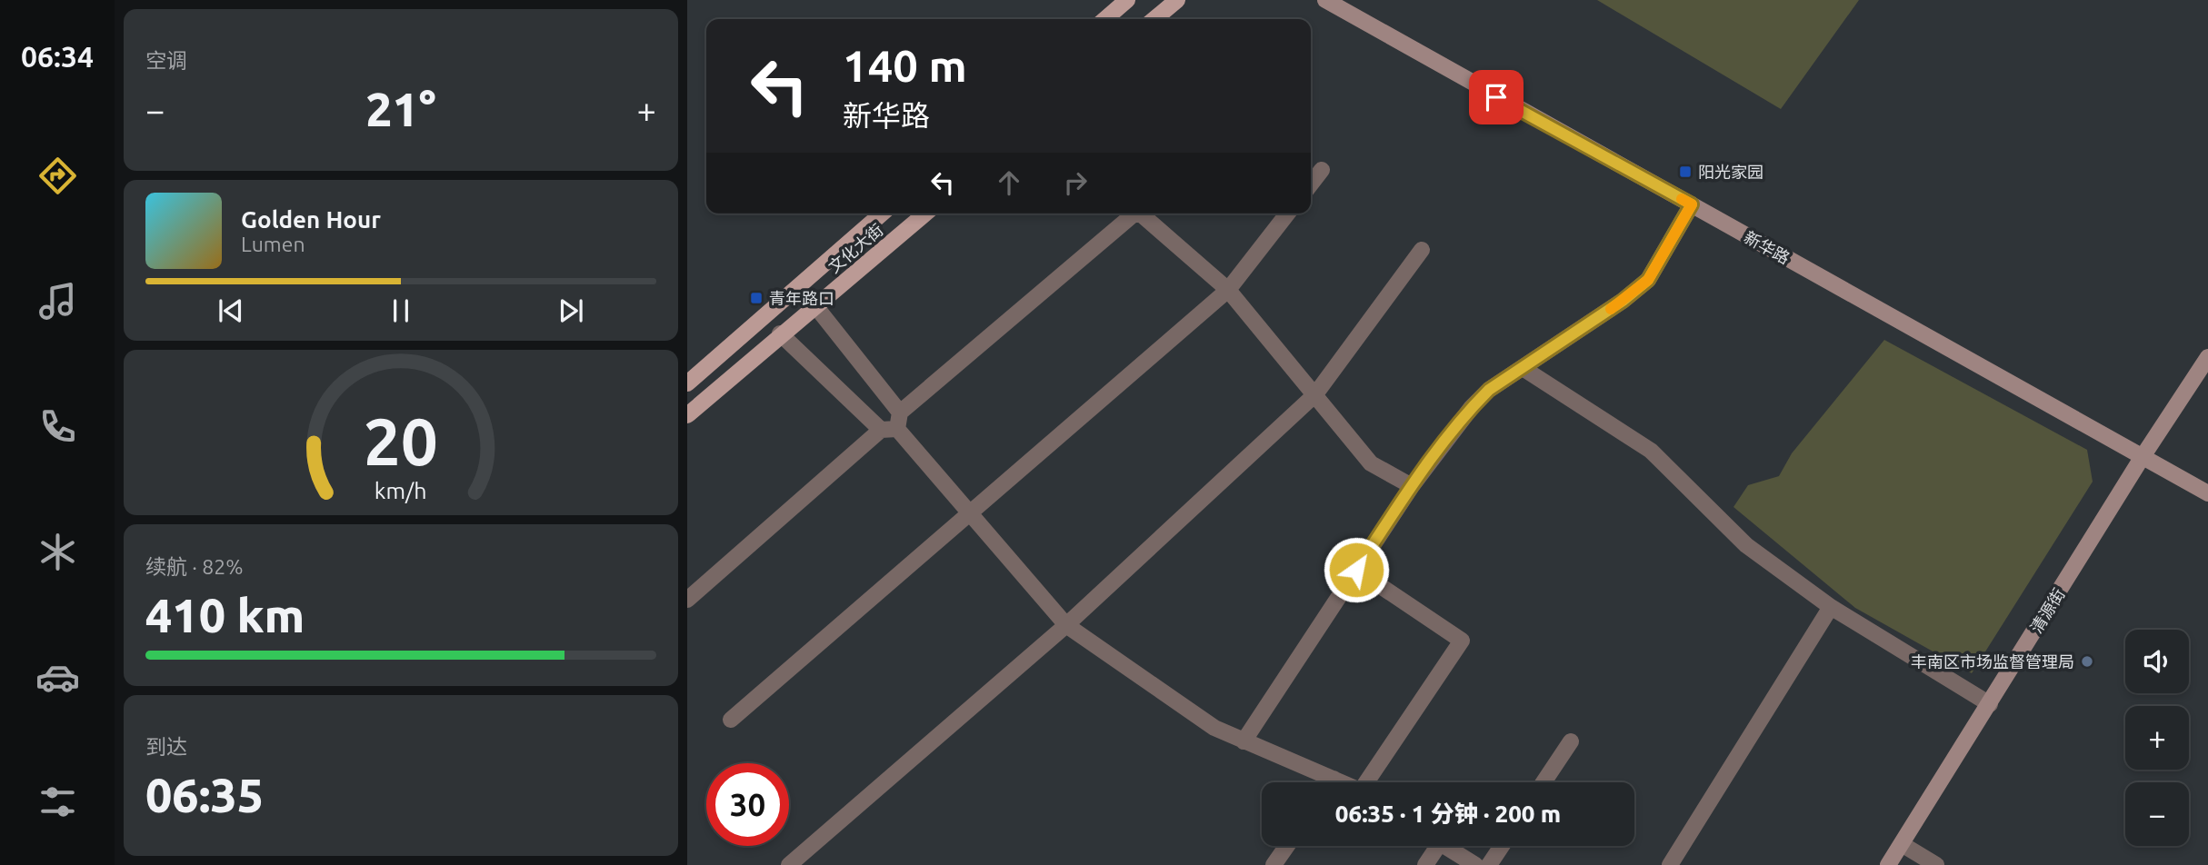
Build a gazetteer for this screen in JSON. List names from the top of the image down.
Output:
{
  "streets": {
    "main road": ["文化大街"],
    "street": ["新华路", "清源街"]
  },
  "crossings": [
    ["新华路", "清源街"]
  ],
  "places": {
    "transit": ["阳光家园", "青年路口"],
    "other": ["丰南区市场监督管理局"]
  },
  "page": {
    "tabs": "06:34",
    "tile": [
      "空调",
      ["续航 · 82%", "410 km"],
      ["到达", "06:35"]
    ],
    "turn": ["140 m", "新华路"],
    "heat": ["−", "21°", "+"],
    "song": ["Golden Hour", "Lumen"],
    "map_buttons": ["+", "−"],
    "limit": "30",
    "trip": "06:35 · 1 分钟 · 200 m",
    "gauge": ["20", "km/h"]
  }
}
